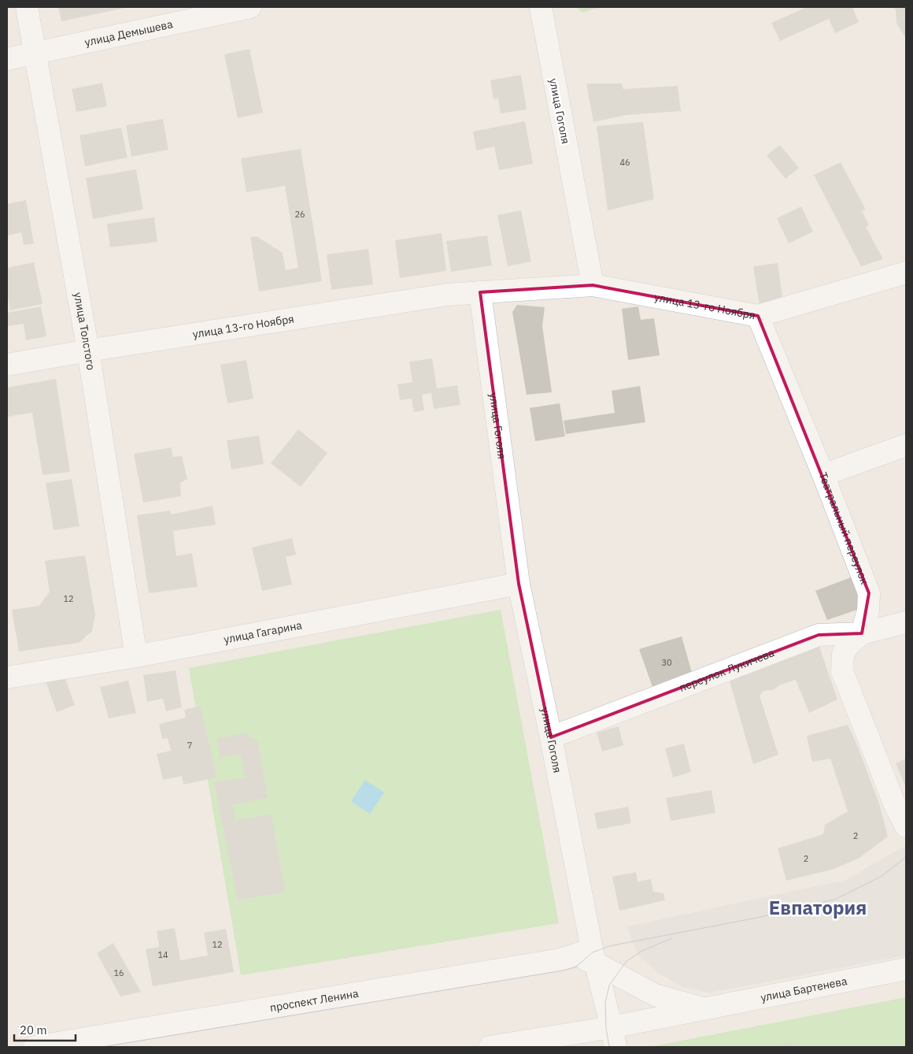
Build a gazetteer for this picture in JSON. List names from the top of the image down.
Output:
{
  "streets": {
    "street": [
      "улица Демышева",
      "улица Гоголя",
      "улица 13-го Ноября",
      "улица Толстого",
      "Театральный переулок",
      "улица Гагарина",
      "переулок Лукичева",
      "улица Бартенева",
      "проспект Ленина"
    ]
  },
  "crossings": [
    ["улица Демышева", "улица Толстого"],
    ["улица Гоголя", "улица 13-го Ноября"],
    ["улица Гоголя", "улица Гагарина"],
    ["улица Гоголя", "переулок Лукичева"],
    ["улица Гоголя", "улица Бартенева"],
    ["улица Гоголя", "проспект Ленина"],
    ["улица 13-го Ноября", "улица Толстого"],
    ["улица 13-го Ноября", "Театральный переулок"],
    ["улица Толстого", "улица Гагарина"],
    ["Театральный переулок", "переулок Лукичева"],
    ["улица Бартенева", "проспект Ленина"]
  ],
  "districts": ["Евпатория"],
  "house_numbers": [
    "46",
    "26",
    "12",
    "30",
    "7",
    "2",
    "2",
    "12",
    "14",
    "16"
  ],
  "scale_bar": "20 m"
}
